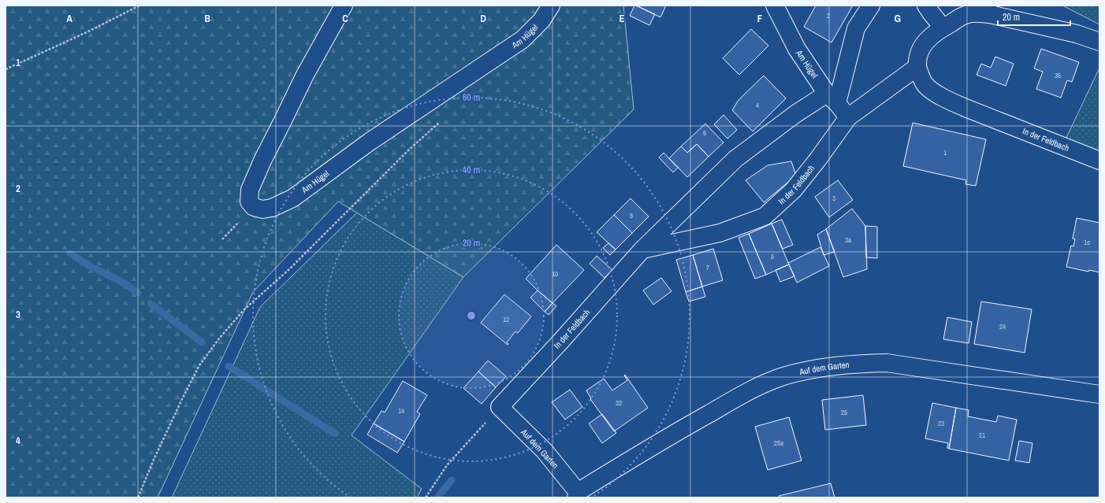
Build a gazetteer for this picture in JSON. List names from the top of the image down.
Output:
{
  "streets": {
    "street": ["Am Hügel", "In der Feldbach", "Auf dem Garten"]
  },
  "crossings": [
    ["Am Hügel", "In der Feldbach"],
    ["In der Feldbach", "Auf dem Garten"]
  ],
  "house_numbers": [
    "2",
    "35",
    "4",
    "6",
    "1",
    "3",
    "8",
    "3a",
    "1c",
    "5",
    "7",
    "10",
    "12",
    "24",
    "32",
    "14",
    "25",
    "23",
    "21",
    "25a"
  ],
  "scale_bar": "20 m",
  "grid": {
    "columns": [
      "A",
      "B",
      "C",
      "D",
      "E",
      "F",
      "G"
    ],
    "rows": [
      "1",
      "2",
      "3",
      "4"
    ]
  },
  "rings": ["60 m", "40 m", "20 m"]
}
